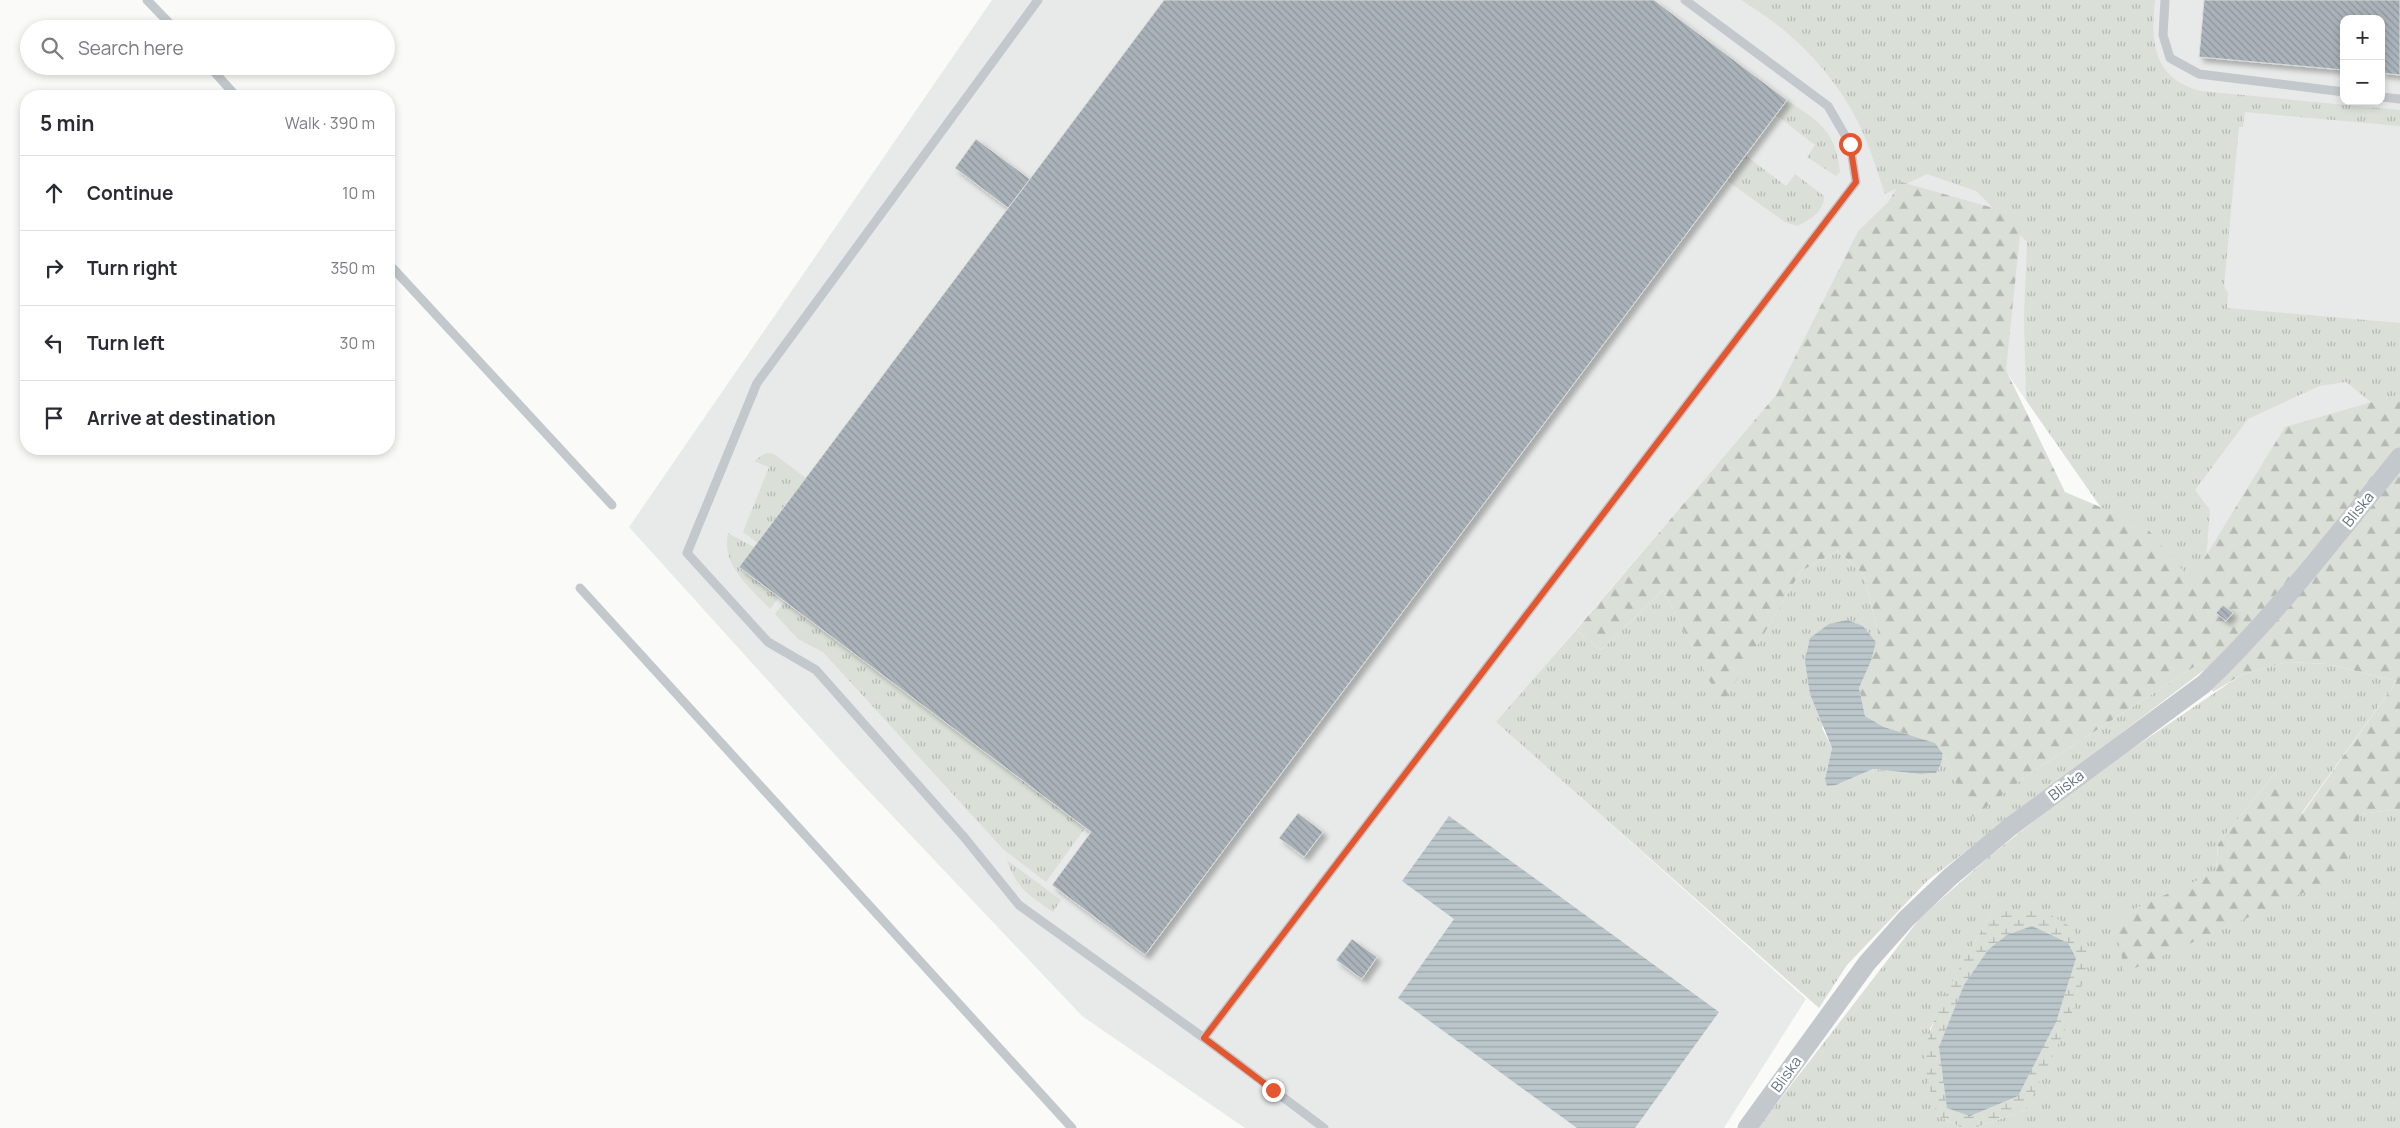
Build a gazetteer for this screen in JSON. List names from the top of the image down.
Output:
{
  "streets": {
    "street": ["Bliska"]
  },
  "page": {
    "map_buttons": ["+", "−"],
    "search": "Search here",
    "heading": ["5 min", "Walk · 390 m"],
    "list": [
      ["Continue", "10 m"],
      ["Turn right", "350 m"],
      ["Turn left", "30 m"],
      "Arrive at destination"
    ]
  }
}
